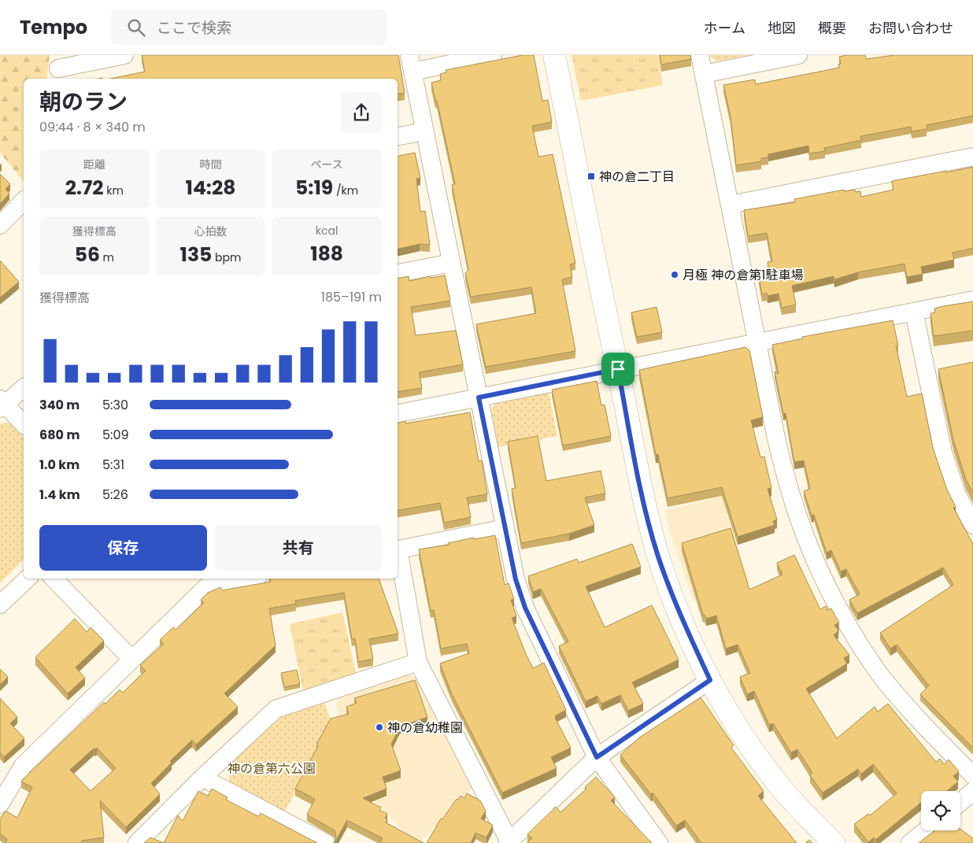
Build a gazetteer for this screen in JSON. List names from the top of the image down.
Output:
{
  "parks": ["神の倉第六公園"],
  "places": {
    "transit": ["神の倉二丁目"],
    "other": ["月極 神の倉第1駐車場", "神の倉幼稚園"]
  },
  "page": {
    "header": "Tempo",
    "search": "ここで検索",
    "nav": [
      "ホーム",
      "地図",
      "概要",
      "お問い合わせ"
    ],
    "heading": ["朝のラン", "09:44 · 8 × 340 m"],
    "stats": [
      ["距離", "2.72 km"],
      ["時間", "14:28"],
      ["ペース", "5:19 /km"],
      ["獲得標高", "56 m"],
      ["心拍数", "135 bpm"],
      ["kcal", "188"]
    ],
    "chart": ["獲得標高", "185–191 m"],
    "list": [
      {
        "name": "340 m",
        "note": "5:30"
      },
      {
        "name": "680 m",
        "note": "5:09"
      },
      {
        "name": "1.0 km",
        "note": "5:31"
      },
      {
        "name": "1.4 km",
        "note": "5:26"
      }
    ],
    "buttons": ["保存", "共有"]
  }
}
